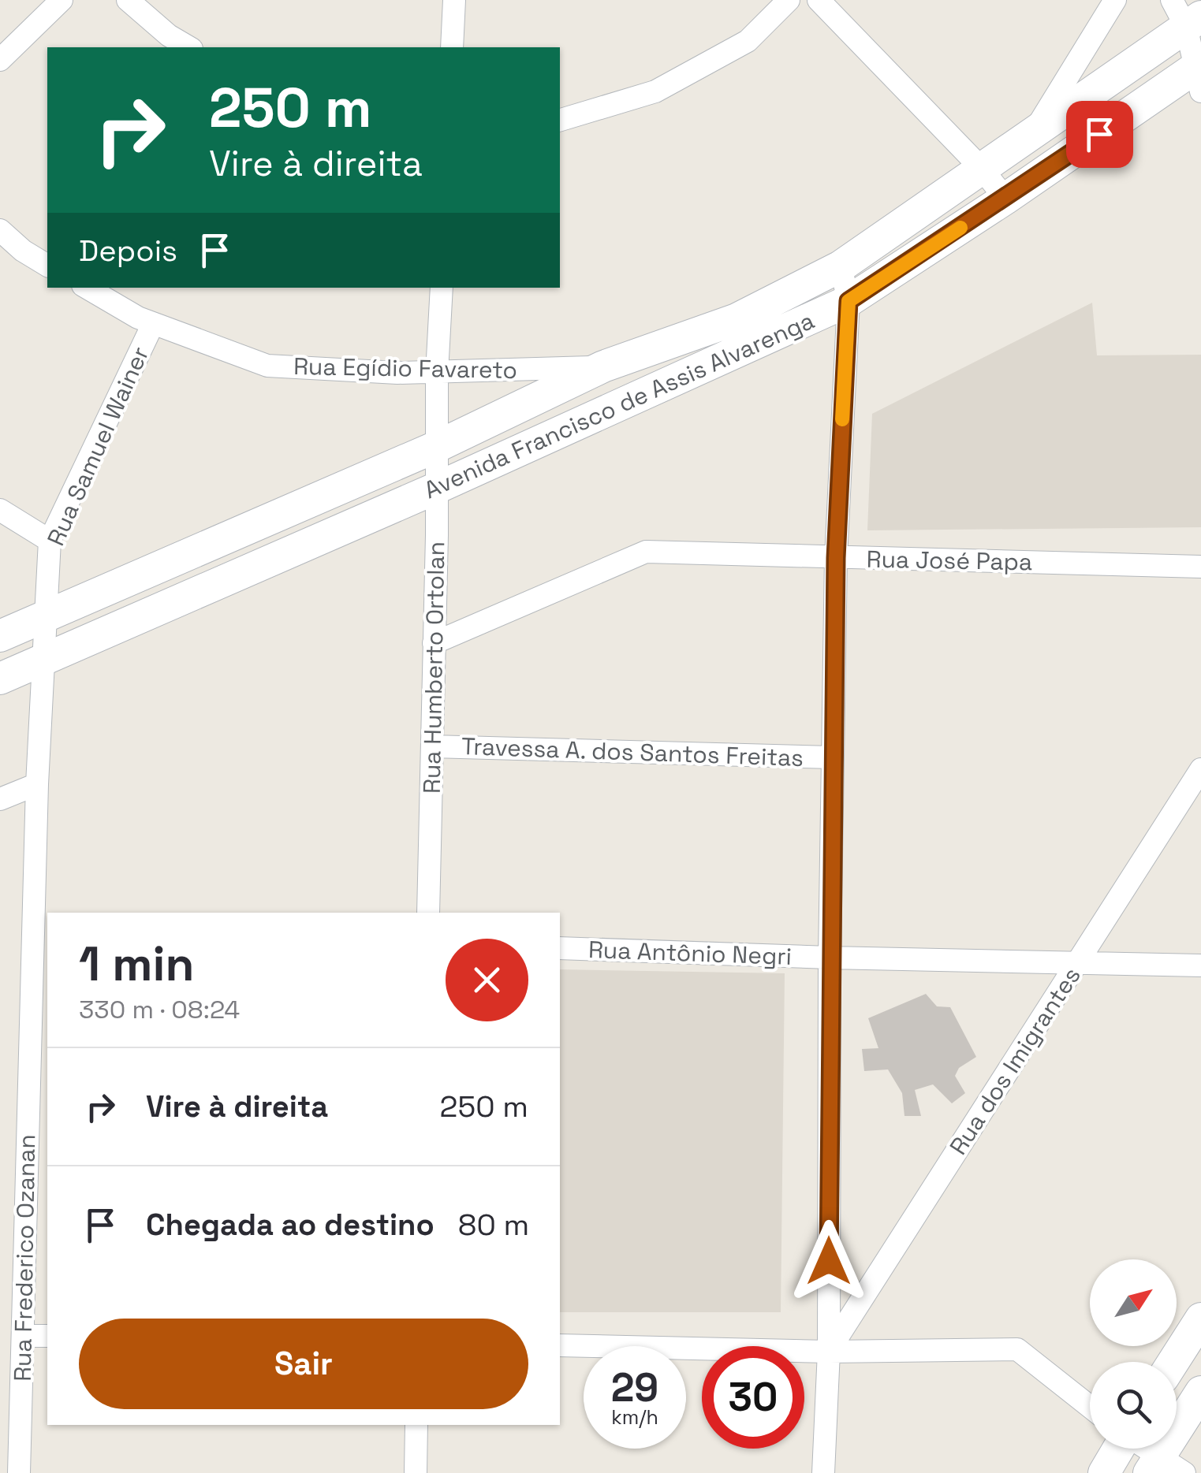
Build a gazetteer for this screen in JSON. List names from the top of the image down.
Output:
{
  "streets": {
    "main road": ["Avenida Francisco de Assis Alvarenga"],
    "street": [
      "Rua Egídio Favareto",
      "Rua Samuel Wainer",
      "Rua José Papa",
      "Rua Humberto Ortolan",
      "Travessa A. dos Santos Freitas",
      "Rua Antônio Negri",
      "Rua dos Imigrantes",
      "Rua Frederico Ozanan"
    ]
  },
  "crossings": [
    ["Rua Egídio Favareto", "Avenida Francisco de Assis Alvarenga"],
    ["Rua Egídio Favareto", "Rua Samuel Wainer"],
    ["Rua Egídio Favareto", "Rua Humberto Ortolan"],
    ["Avenida Francisco de Assis Alvarenga", "Rua Samuel Wainer"],
    ["Avenida Francisco de Assis Alvarenga", "Rua Humberto Ortolan"],
    ["Avenida Francisco de Assis Alvarenga", "Rua Frederico Ozanan"],
    ["Rua Samuel Wainer", "Rua Frederico Ozanan"],
    ["Rua José Papa", "Rua Humberto Ortolan"],
    ["Rua Humberto Ortolan", "Travessa A. dos Santos Freitas"],
    ["Rua Antônio Negri", "Rua dos Imigrantes"]
  ],
  "north": "top right",
  "page": {
    "turn": ["250 m", "Vire à direita"],
    "then": "Depois",
    "heading": ["1 min", "330 m · 08:24"],
    "list": [
      {
        "name": "Vire à direita",
        "value": "250 m"
      },
      {
        "name": "Chegada ao destino",
        "value": "80 m"
      }
    ],
    "buttons": "Sair",
    "speed": "29 km/h",
    "limit": "30"
  }
}
